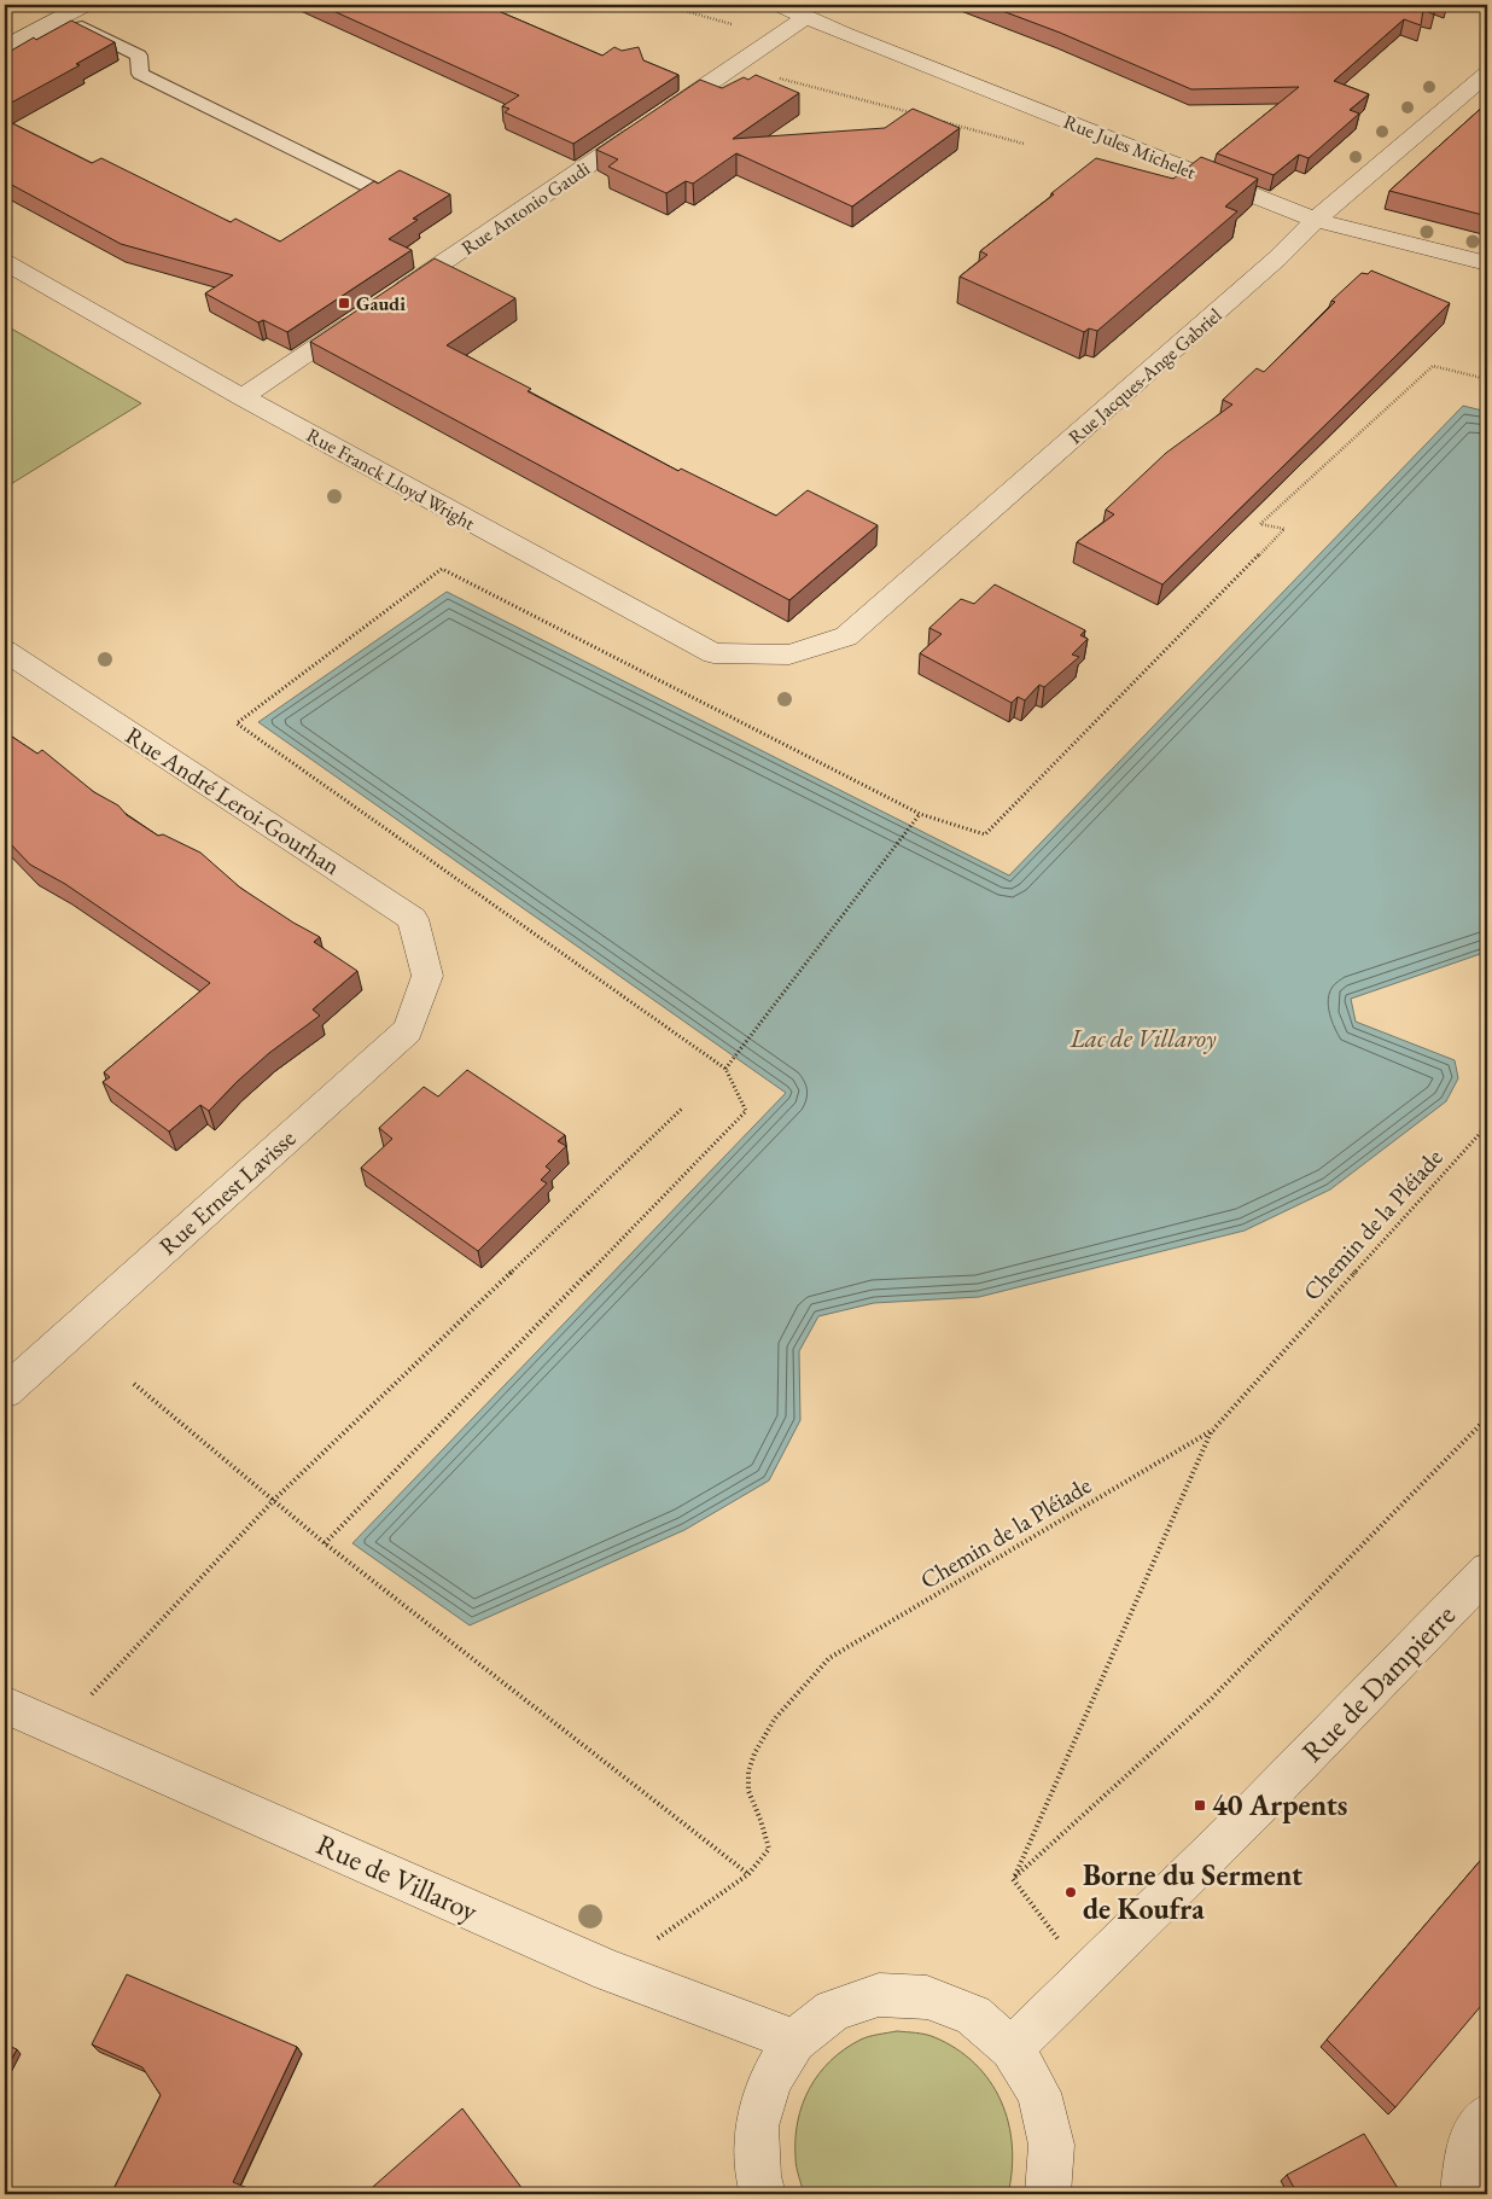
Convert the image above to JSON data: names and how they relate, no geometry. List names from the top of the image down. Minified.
{"streets":{"street":["Rue Jules Michelet","Rue Antonio Gaudi","Rue Jacques-Ange Gabriel","Rue Franck Lloyd Wright","Rue André Leroi-Gourhan","Rue Ernest Lavisse","Rue de Dampierre","Rue de Villaroy"],"path":["Chemin de la Pléiade"]},"crossings":[["Rue Jules Michelet","Rue Antonio Gaudi"],["Rue Jules Michelet","Rue Jacques-Ange Gabriel"],["Rue Jacques-Ange Gabriel","Rue Franck Lloyd Wright"],["Rue André Leroi-Gourhan","Rue Ernest Lavisse"],["Chemin de la Pléiade","Rue de Villaroy"]],"water":["Lac de Villaroy"],"places":{"transit":["Gaudi","40 Arpents"],"other":["Borne du Serment de Koufra"]}}
